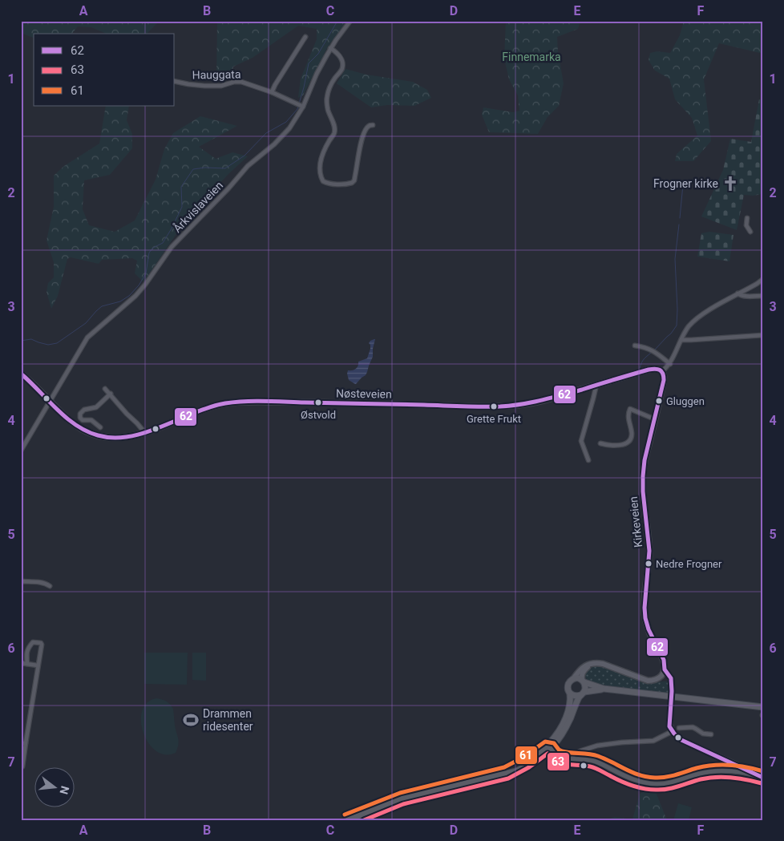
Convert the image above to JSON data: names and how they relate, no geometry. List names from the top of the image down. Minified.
{"streets":{"main road":["Nøsteveien","Kirkeveien"],"street":["Hauggata","Årkvislaveien"]},"crossings":[["Hauggata","Årkvislaveien"],["Årkvislaveien","Nøsteveien"],["Nøsteveien","Kirkeveien"]],"parks":["Finnemarka"],"places":{"church":["Frogner kirke"],"other":["Gluggen","Østvold","Grette Frukt","Nedre Frogner"],"sports":["Drammen ridesenter"]},"lines":["transit line 62","transit line 61","transit line 63"],"legend":["62","63","61"],"north":"right","grid":{"columns":["A","B","C","D","E","F"],"rows":["1","2","3","4","5","6","7"]}}
